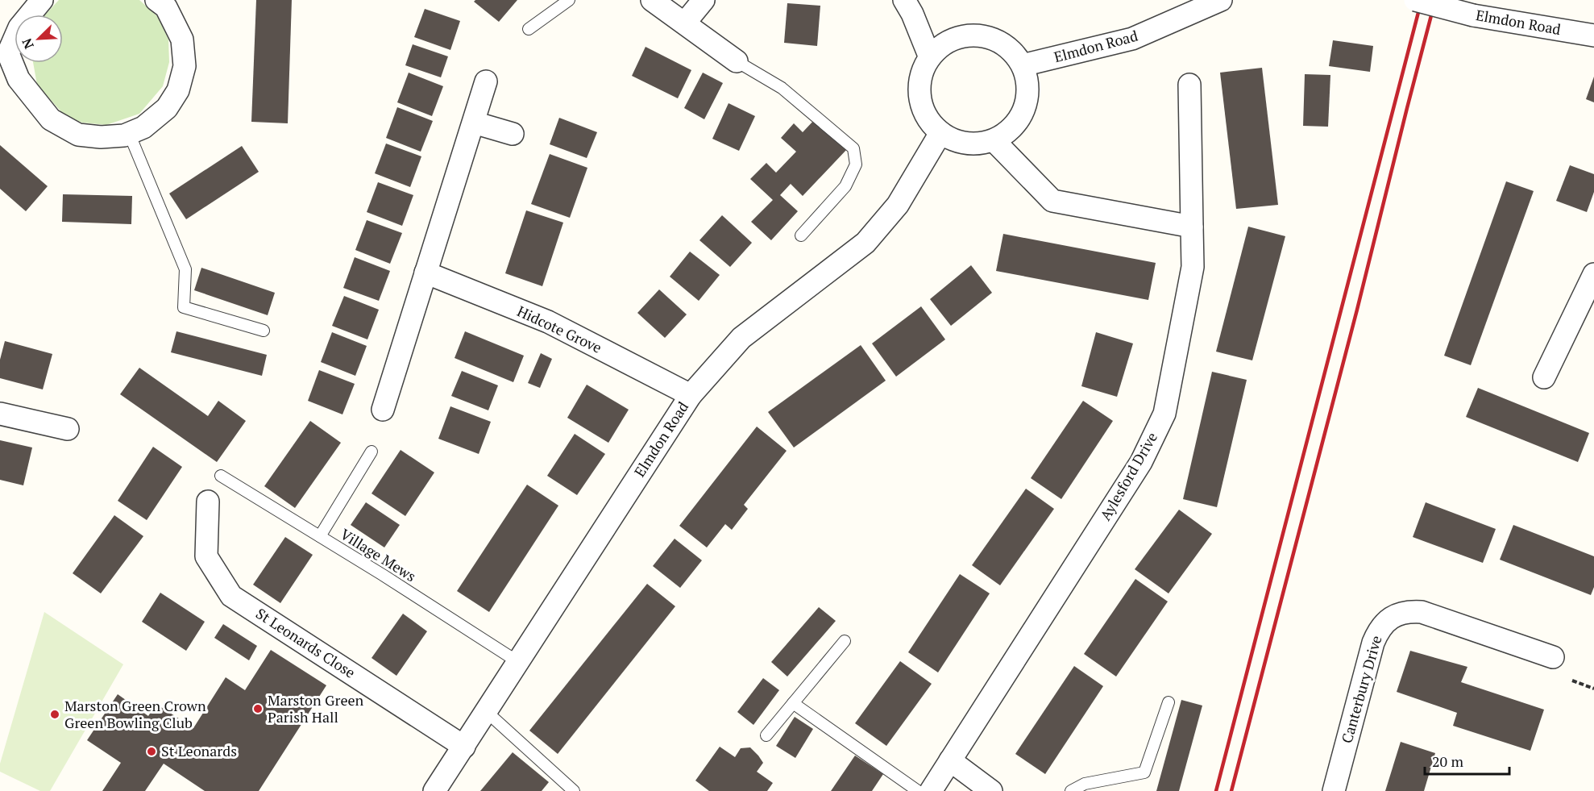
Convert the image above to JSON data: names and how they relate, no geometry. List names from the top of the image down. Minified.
{"streets":{"street":["Elmdon Road","Hidcote Grove","Aylesford Drive","St Leonards Close","Canterbury Drive"],"lane":["Village Mews"]},"crossings":[["Elmdon Road","Hidcote Grove"],["Elmdon Road","Village Mews"],["Elmdon Road","St Leonards Close"]],"places":["Marston Green Parish Hall","Marston Green Crown Green Bowling Club","St Leonards"],"scale_bar":"20 m","north":"bottom left"}
